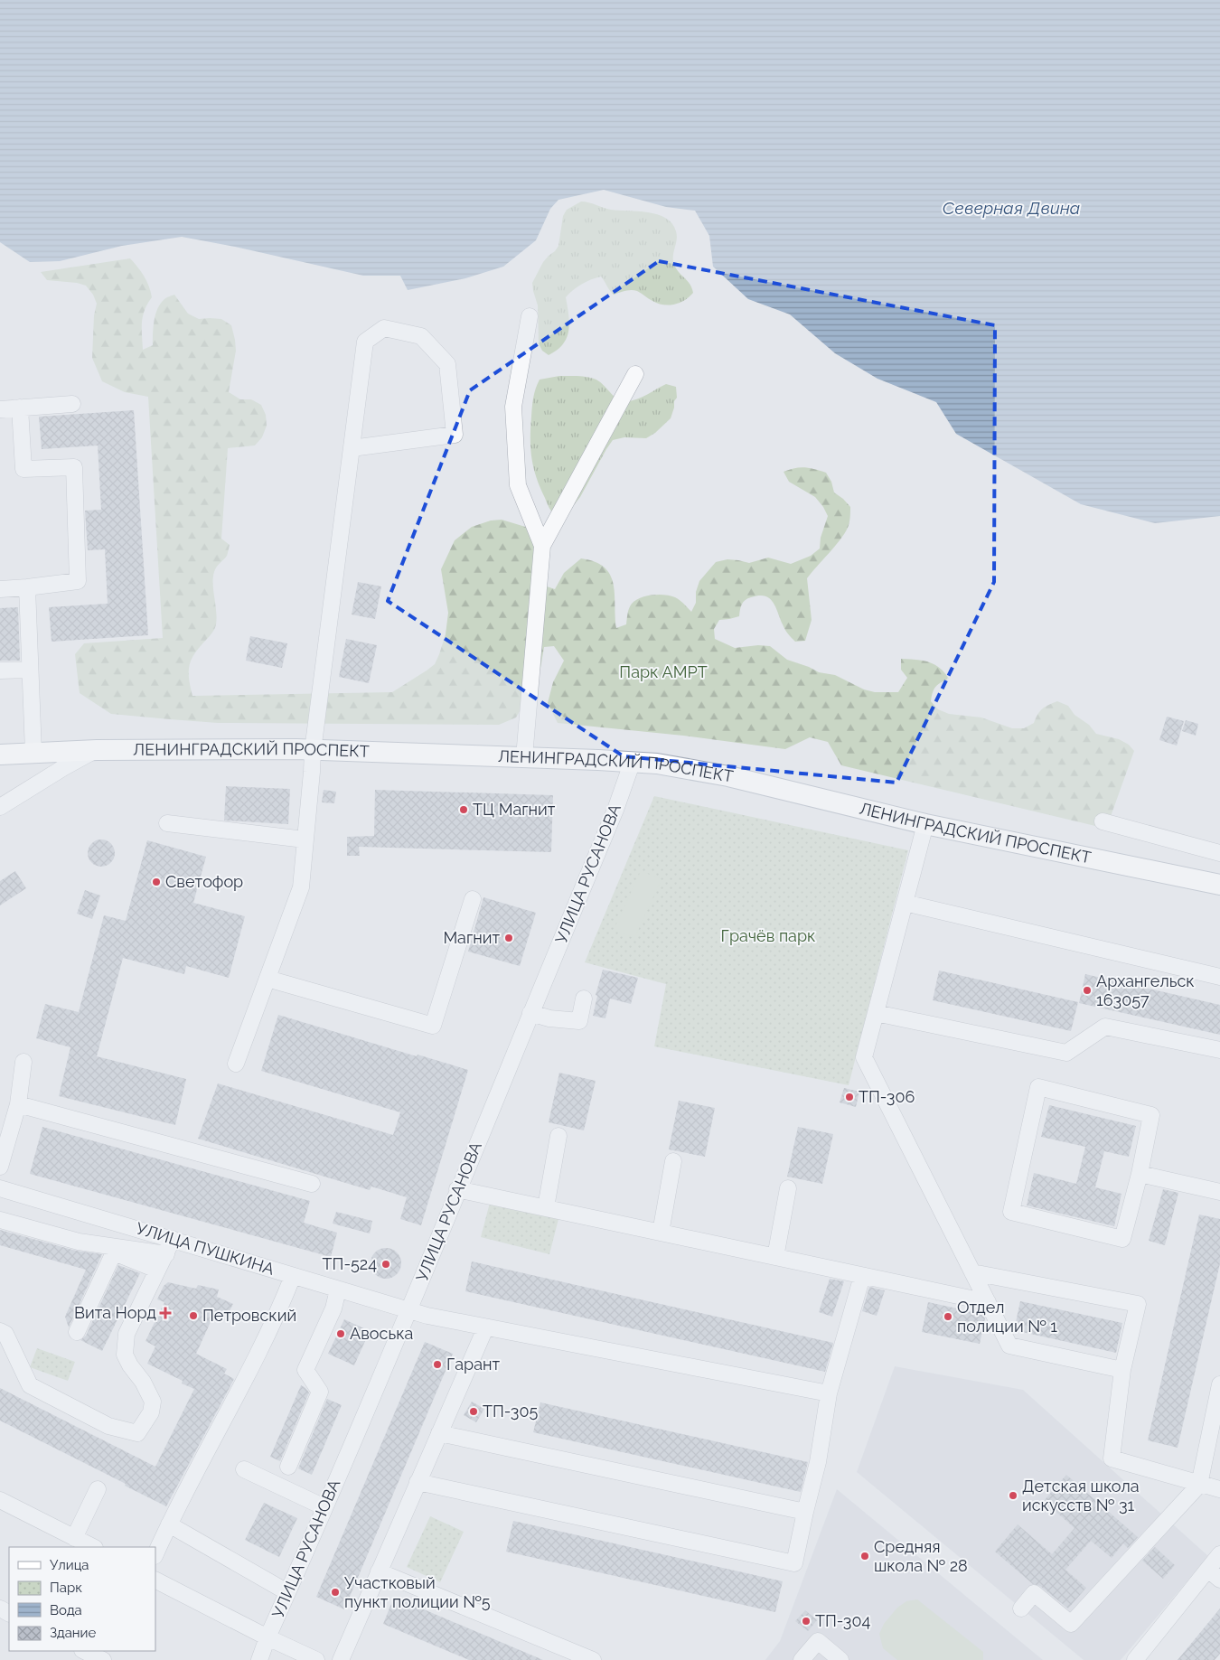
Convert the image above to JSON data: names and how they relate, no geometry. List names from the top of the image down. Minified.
{"streets":{"main road":["ЛЕНИНГРАДСКИЙ ПРОСПЕКТ"],"street":["УЛИЦА РУСАНОВА","УЛИЦА ПУШКИНА"]},"crossings":[["ЛЕНИНГРАДСКИЙ ПРОСПЕКТ","УЛИЦА РУСАНОВА"],["УЛИЦА РУСАНОВА","УЛИЦА ПУШКИНА"]],"water":["Северная Двина"],"parks":["Парк АМРТ","Грачёв парк"],"places":{"other":["ТЦ Магнит","Светофор","Магнит","Архангельск 163057","ТП-306","ТП-524","Петровский","Отдел полиции № 1","Авоська","Гарант","ТП-305","Детская школа искусств № 31","Средняя школа № 28","Участковый пункт полиции №5","ТП-304"],"health":["Вита Норд"]},"legend":["Улица","Парк","Вода","Здание"]}
